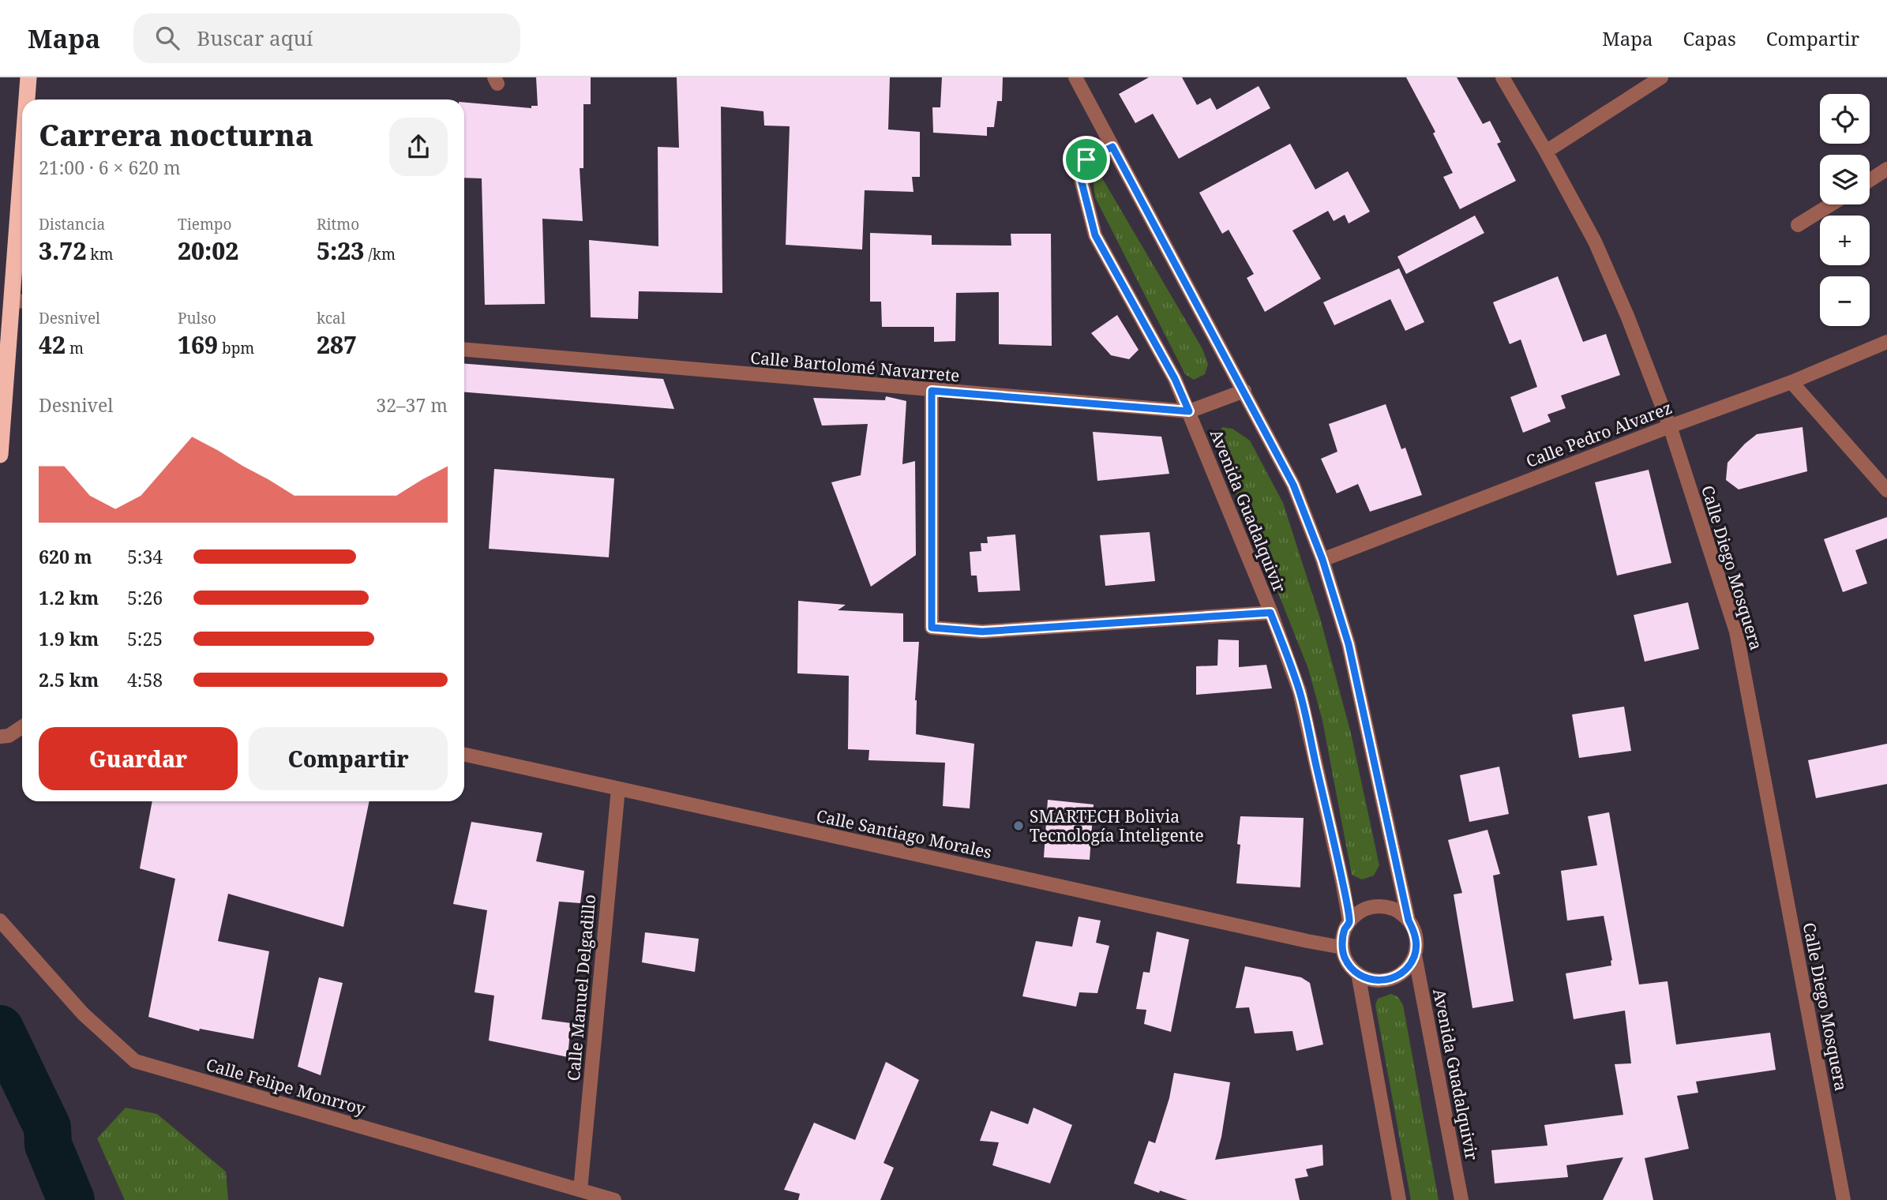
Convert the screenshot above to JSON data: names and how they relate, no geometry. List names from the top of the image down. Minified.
{"streets":{"street":["Calle Bartolomé Navarrete","Calle Pedro Alvarez","Avenida Guadalquivir","Calle Diego Mosquera","Calle Santiago Morales","Calle Manuel Delgadillo","Calle Felipe Monrroy"]},"crossings":[["Calle Bartolomé Navarrete","Avenida Guadalquivir"],["Calle Pedro Alvarez","Calle Diego Mosquera"],["Avenida Guadalquivir","Calle Santiago Morales"],["Calle Santiago Morales","Calle Manuel Delgadillo"],["Calle Manuel Delgadillo","Calle Felipe Monrroy"]],"places":["SMARTECH Bolivia Tecnología Inteligente"],"page":{"header":"Mapa","search":"Buscar aquí","nav":["Mapa","Capas","Compartir"],"map_buttons":["+","−"],"heading":["Carrera nocturna","21:00 · 6 × 620 m"],"stats":[["Distancia","3.72 km"],["Tiempo","20:02"],["Ritmo","5:23 /km"],["Desnivel","42 m"],["Pulso","169 bpm"],["kcal","287"]],"chart":["Desnivel","32–37 m"],"list":[{"name":"620 m","note":"5:34"},{"name":"1.2 km","note":"5:26"},{"name":"1.9 km","note":"5:25"},{"name":"2.5 km","note":"4:58"}],"buttons":["Guardar","Compartir"]}}
